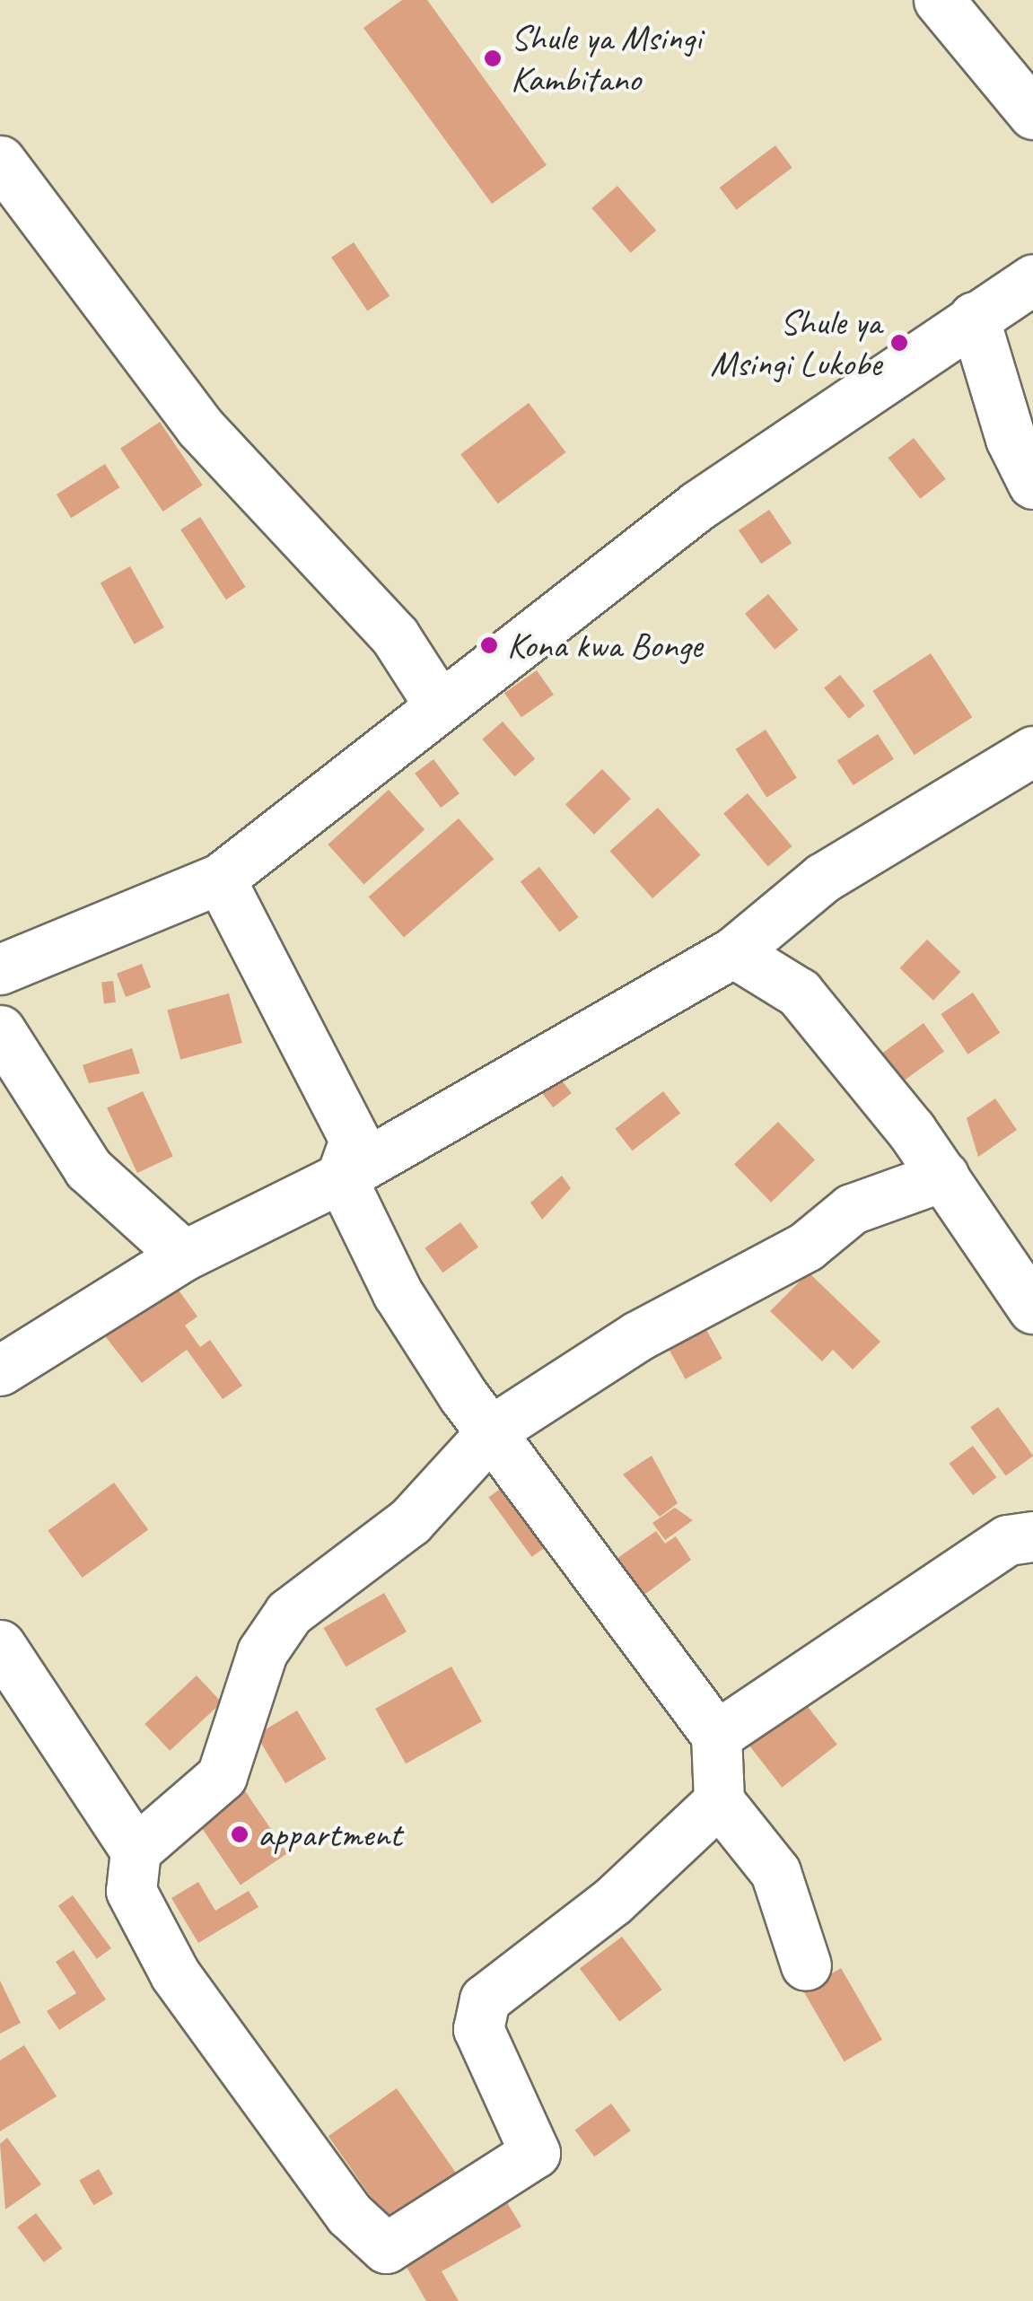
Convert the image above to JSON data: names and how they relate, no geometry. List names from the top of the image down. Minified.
{"places":["Shule ya Msingi Kambitano","Shule ya Msingi Lukobe","Kona kwa Bonge","appartment"]}
